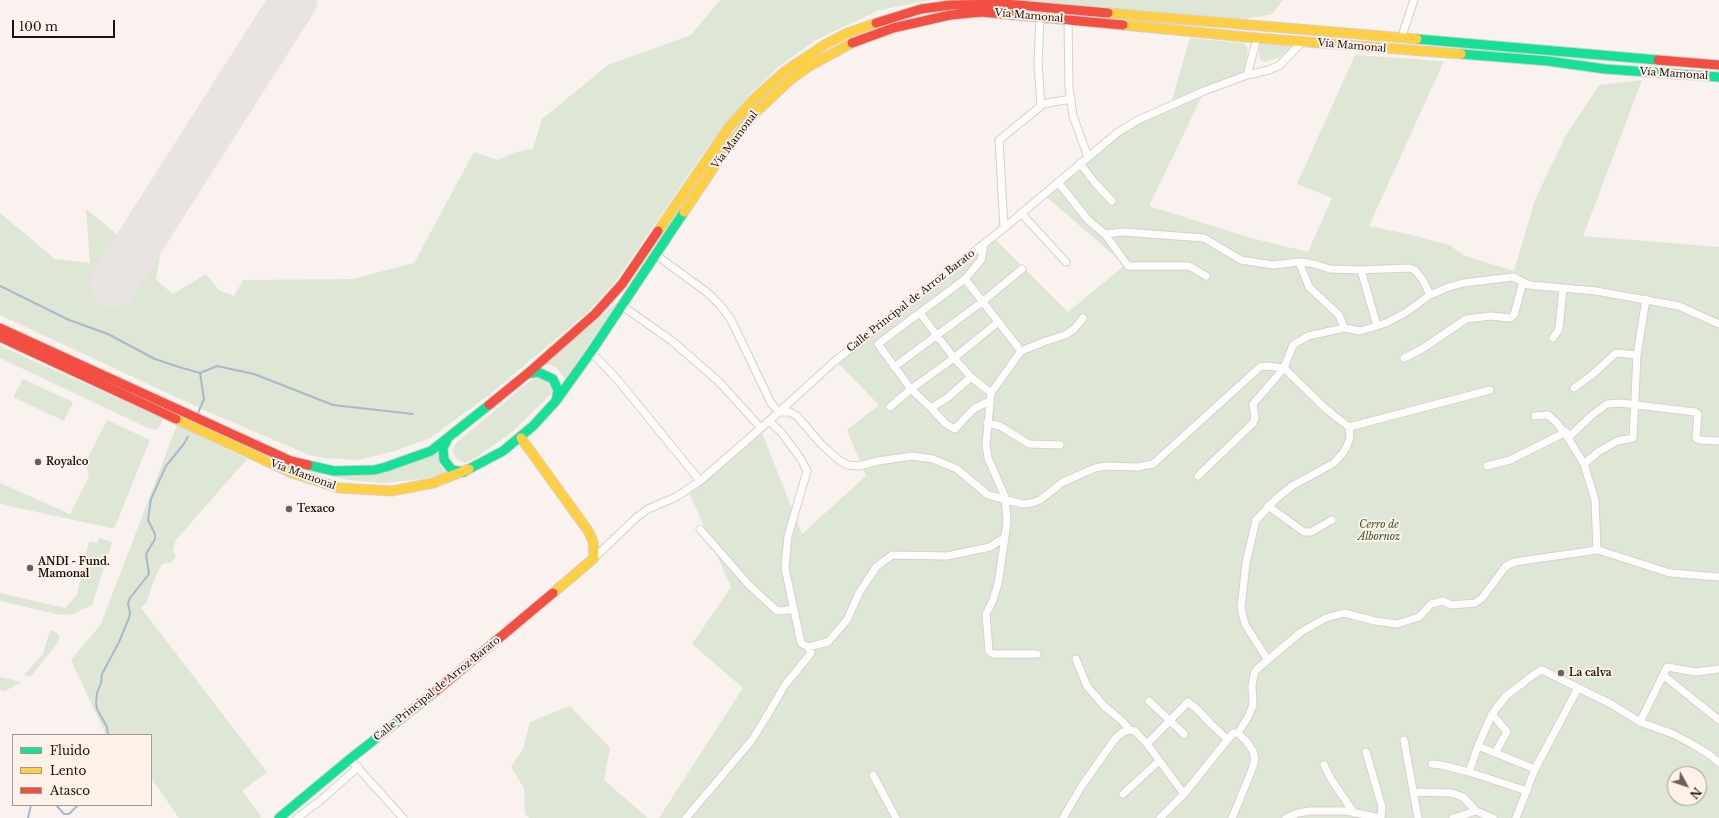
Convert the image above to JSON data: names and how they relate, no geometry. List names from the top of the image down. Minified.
{"streets":{"main road":["Vía Mamonal","Calle Principal de Arroz Barato"]},"crossings":[["Vía Mamonal","Calle Principal de Arroz Barato"]],"parks":["Cerro de Albornoz"],"places":["Royalco","Texaco","ANDI - Fund. Mamonal","La calva"],"legend":["Fluido","Lento","Atasco"],"scale_bar":"100 m","north":"bottom right"}
